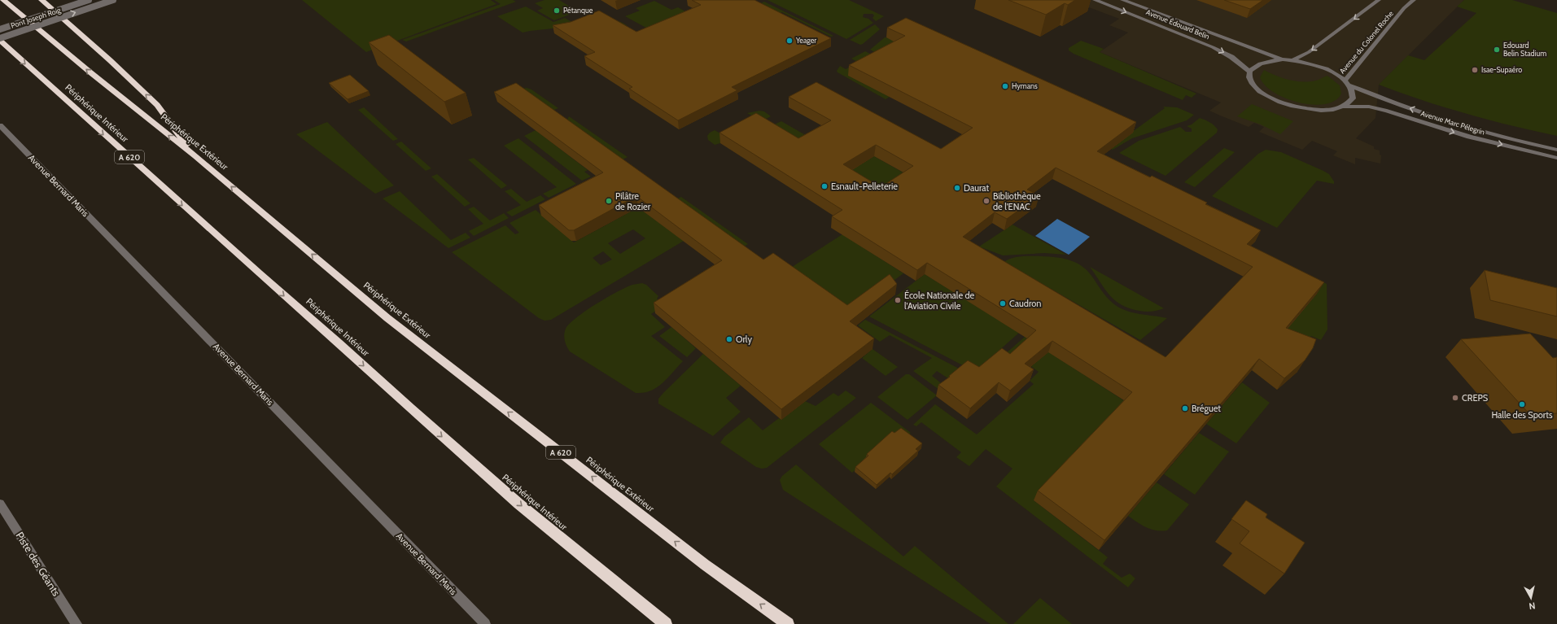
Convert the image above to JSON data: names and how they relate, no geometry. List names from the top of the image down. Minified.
{"streets":{"highway":["Périphérique Intérieur","Périphérique Extérieur","A 620"],"street":["Pont Joseph Roig","Avenue Édouard Belin","Avenue du Colonel Roche","Avenue Marc Pélegrin","Avenue Bernard Maris","Piste des Géants"]},"crossings":[["Avenue Édouard Belin","Avenue Marc Pélegrin"]],"one_way":["Périphérique Intérieur","Périphérique Extérieur"],"places":["Pétanque","Yeager","Edouard Belin Stadium","Isae-Supaéro","Hymans","Esnault-Pelleterie","Daurat","Pilâtre de Rozier","Bibliothèque de l'ENAC","École Nationale de l'Aviation Civile","Caudron","Orly","CREPS","Halle des Sports","Bréguet"],"north":"bottom"}
